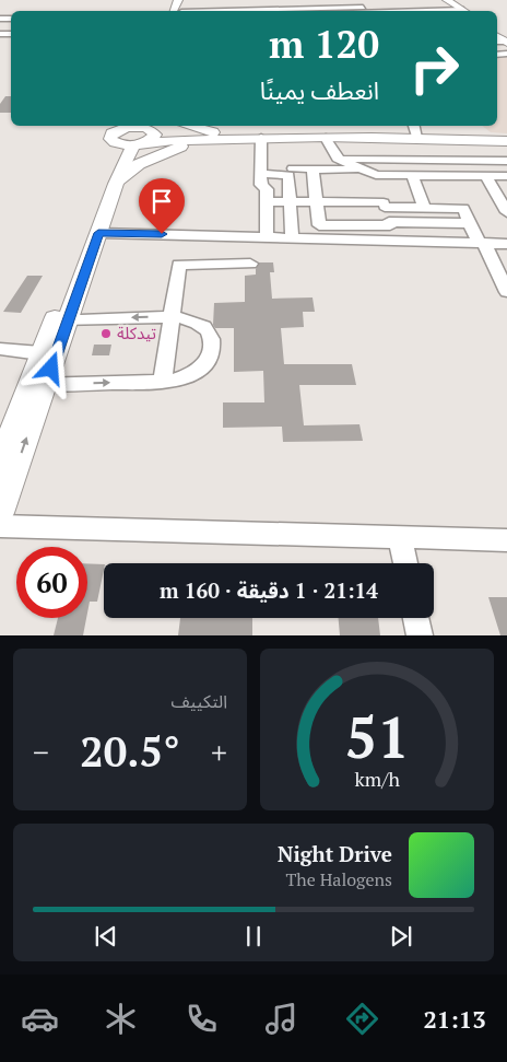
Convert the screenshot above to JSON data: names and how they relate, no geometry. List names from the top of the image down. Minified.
{"places":["تيدكلة"],"page":{"turn":["120 m","انعطف يمينًا"],"limit":"60","trip":"21:14 · 1 دقيقة · 160 m","tile":"التكييف","heat":["−","20.5°","+"],"song":["Night Drive","The Halogens"],"tabs":"21:13","gauge":["51","km/h"]}}
